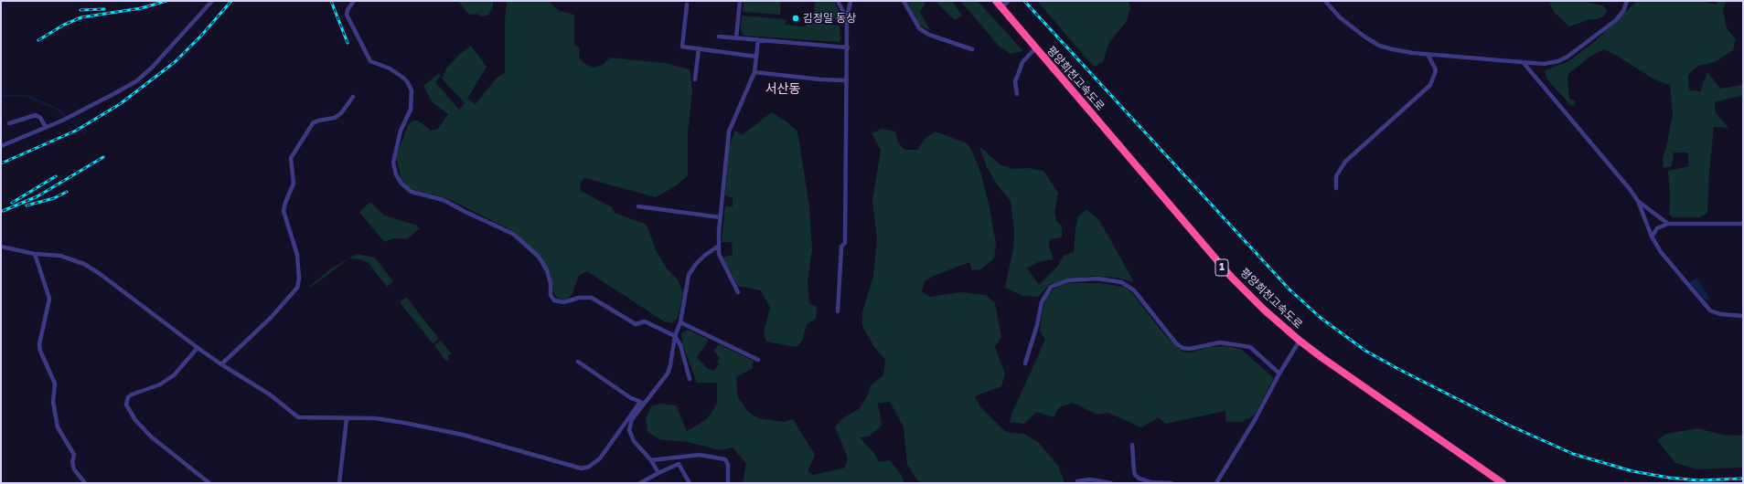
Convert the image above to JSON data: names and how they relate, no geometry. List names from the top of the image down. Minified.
{"streets":{"highway":["평양희천고속도로","1"]},"districts":["서산동"],"places":["김정일 동상"]}
